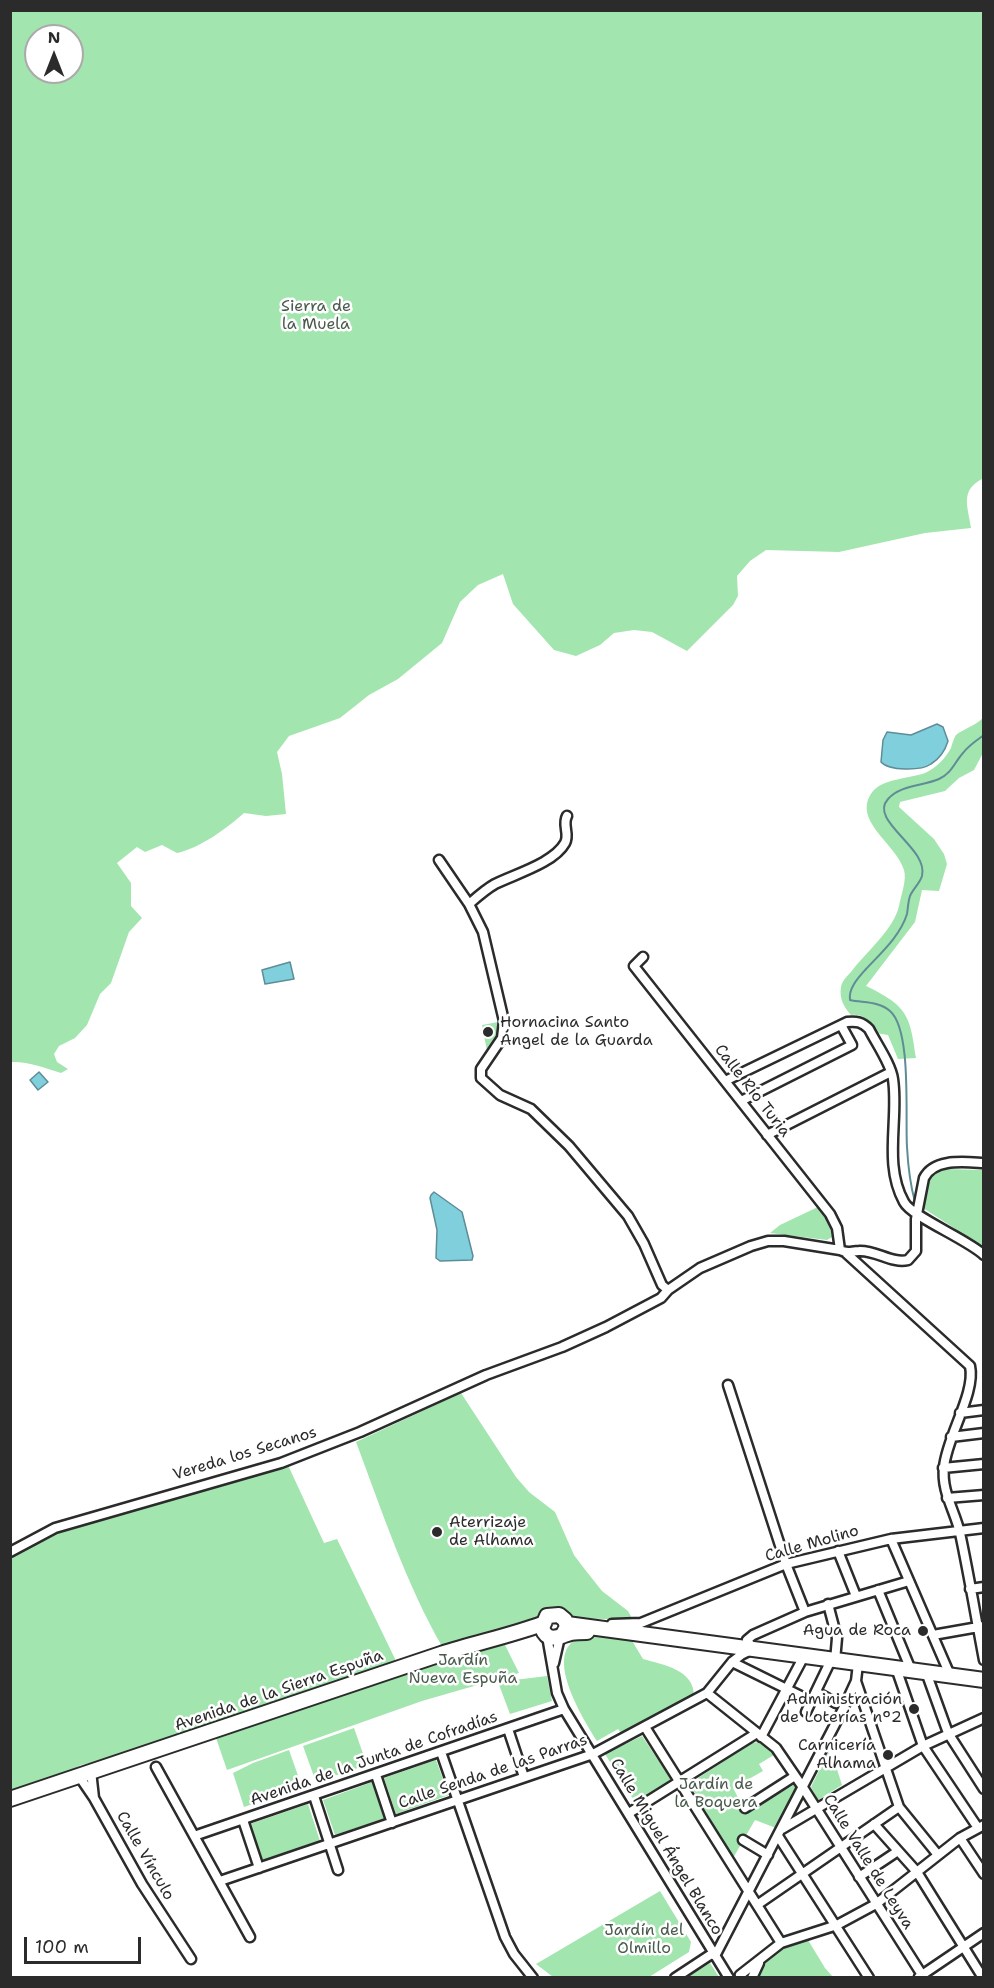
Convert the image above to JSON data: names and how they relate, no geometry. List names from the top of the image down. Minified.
{"streets":{"main road":["Avenida de la Sierra Espuña"],"street":["Calle Río Turia","Vereda los Secanos","Calle Molino","Avenida de la Junta de Cofradías","Calle Senda de las Parras","Calle Miguel Ángel Blanco","Calle Vínculo","Calle Valle de Leyva"]},"crossings":[["Calle Río Turia","Vereda los Secanos"],["Calle Molino","Avenida de la Sierra Espuña"],["Calle Molino","Calle Miguel Ángel Blanco"],["Avenida de la Sierra Espuña","Calle Senda de las Parras"],["Avenida de la Sierra Espuña","Calle Miguel Ángel Blanco"],["Avenida de la Sierra Espuña","Calle Vínculo"],["Avenida de la Junta de Cofradías","Calle Miguel Ángel Blanco"],["Calle Senda de las Parras","Calle Miguel Ángel Blanco"],["Calle Senda de las Parras","Calle Valle de Leyva"]],"parks":["Sierra de la Muela","Jardín Nueva Espuña","Jardín de la Boquera","Jardín del Olmillo"],"places":["Hornacina Santo Ángel de la Guarda","Aterrizaje de Alhama","Agua de Roca","Administración de Loterías nº2","Carnicería Alhama"],"scale_bar":"100 m","north":"top"}
